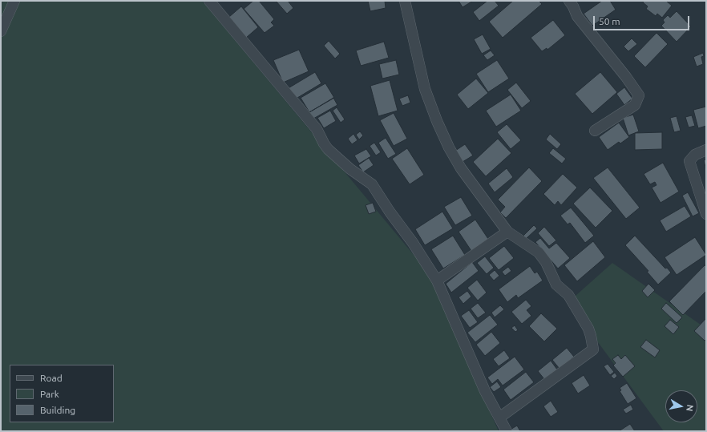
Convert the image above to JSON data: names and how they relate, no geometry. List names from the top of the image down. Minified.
{"legend":["Road","Park","Building"],"scale_bar":"50 m","north":"right"}
